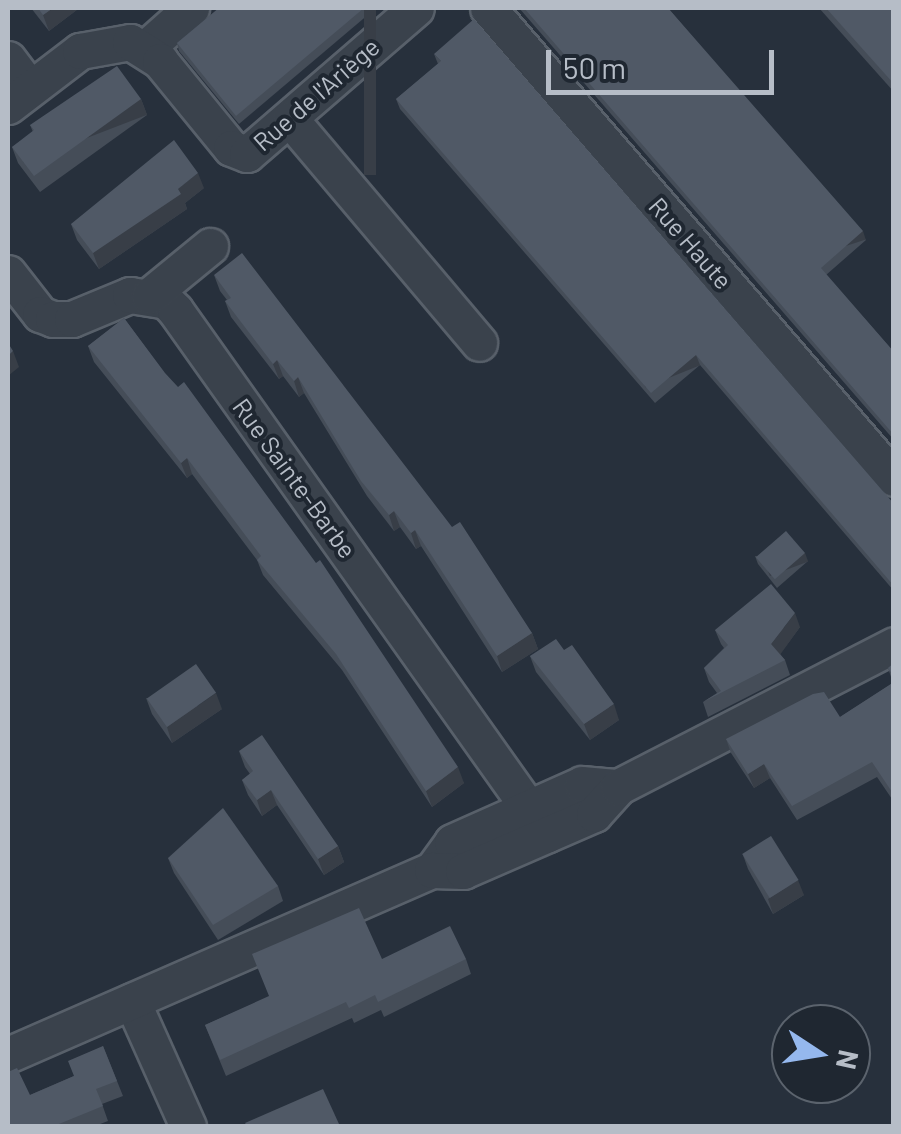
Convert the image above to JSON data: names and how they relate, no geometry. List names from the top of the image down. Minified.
{"streets":{"street":["Rue de l'Ariège","Rue Haute","Rue Sainte-Barbe"]},"scale_bar":"50 m","north":"right"}
